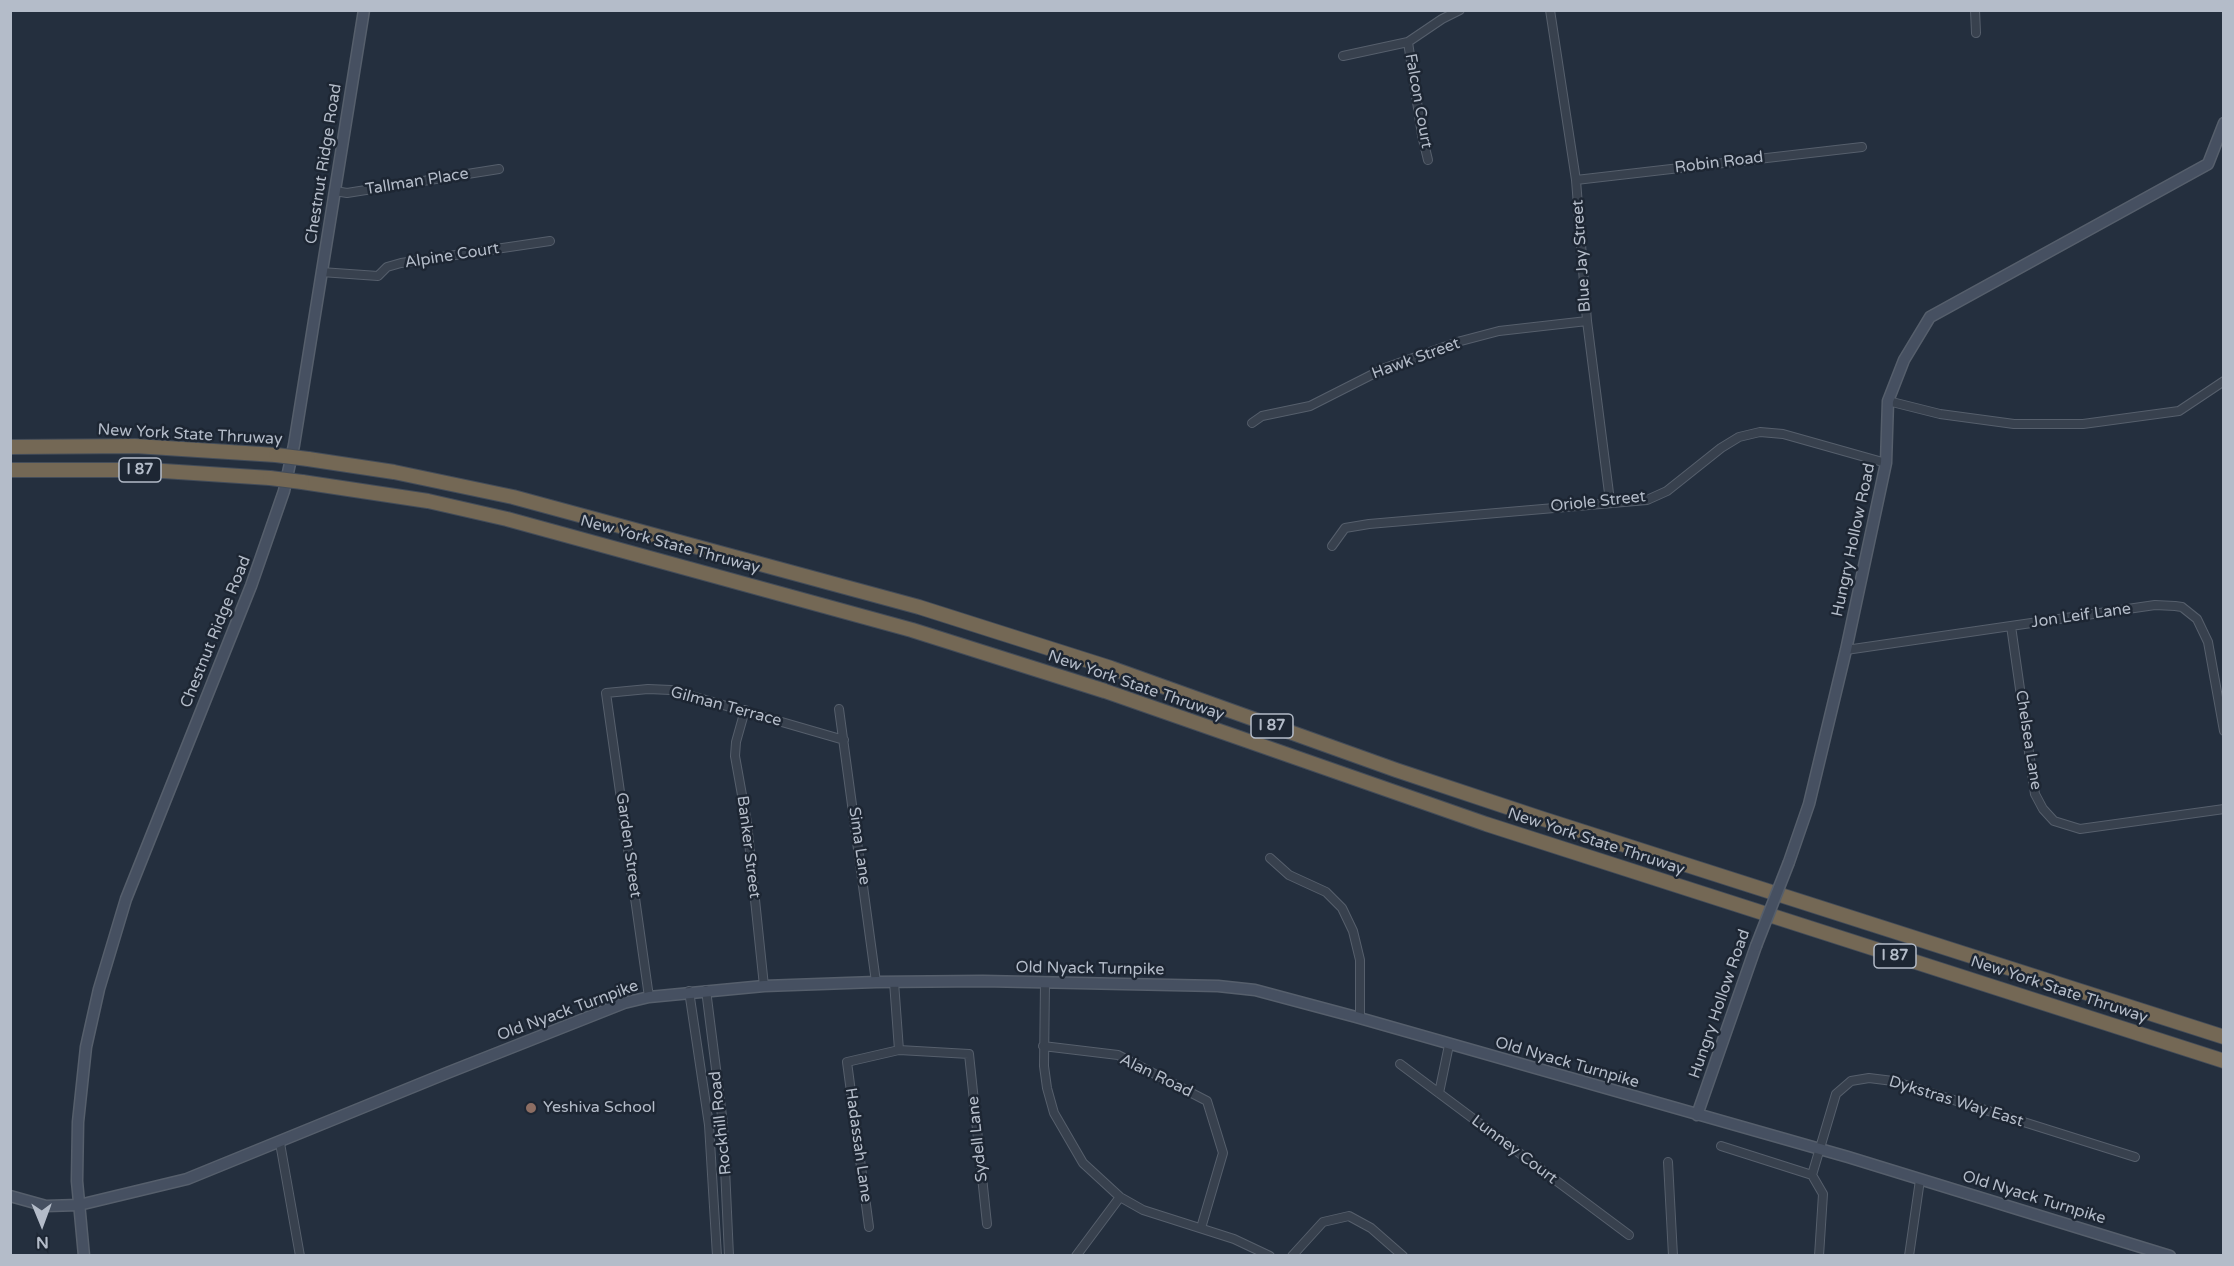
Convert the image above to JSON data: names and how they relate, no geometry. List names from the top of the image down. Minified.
{"streets":{"highway":["New York State Thruway","I 87"],"street":["Falcon Court","Robin Road","Chestnut Ridge Road","Tallman Place","Alpine Court","Blue Jay Street","Hawk Street","Oriole Street","Hungry Hollow Road","Jon Leif Lane","Gilman Terrace","Chelsea Lane","Garden Street","Sima Lane","Banker Street","Old Nyack Turnpike","Alan Road","Dykstras Way East","Rockhill Road","Sydell Lane","Hadassah Lane","Lunney Court"]},"crossings":[["Robin Road","Blue Jay Street"],["Chestnut Ridge Road","Tallman Place"],["Chestnut Ridge Road","Alpine Court"],["Chestnut Ridge Road","Old Nyack Turnpike"],["Blue Jay Street","Hawk Street"],["Blue Jay Street","Oriole Street"],["Oriole Street","Hungry Hollow Road"],["Hungry Hollow Road","Jon Leif Lane"],["Hungry Hollow Road","Old Nyack Turnpike"],["Jon Leif Lane","Chelsea Lane"],["Gilman Terrace","Garden Street"],["Gilman Terrace","Sima Lane"],["Gilman Terrace","Banker Street"],["Garden Street","Old Nyack Turnpike"],["Sima Lane","Old Nyack Turnpike"],["Banker Street","Old Nyack Turnpike"],["Old Nyack Turnpike","Dykstras Way East"],["Old Nyack Turnpike","Rockhill Road"],["Sydell Lane","Hadassah Lane"]],"places":["Yeshiva School"],"north":"bottom"}
